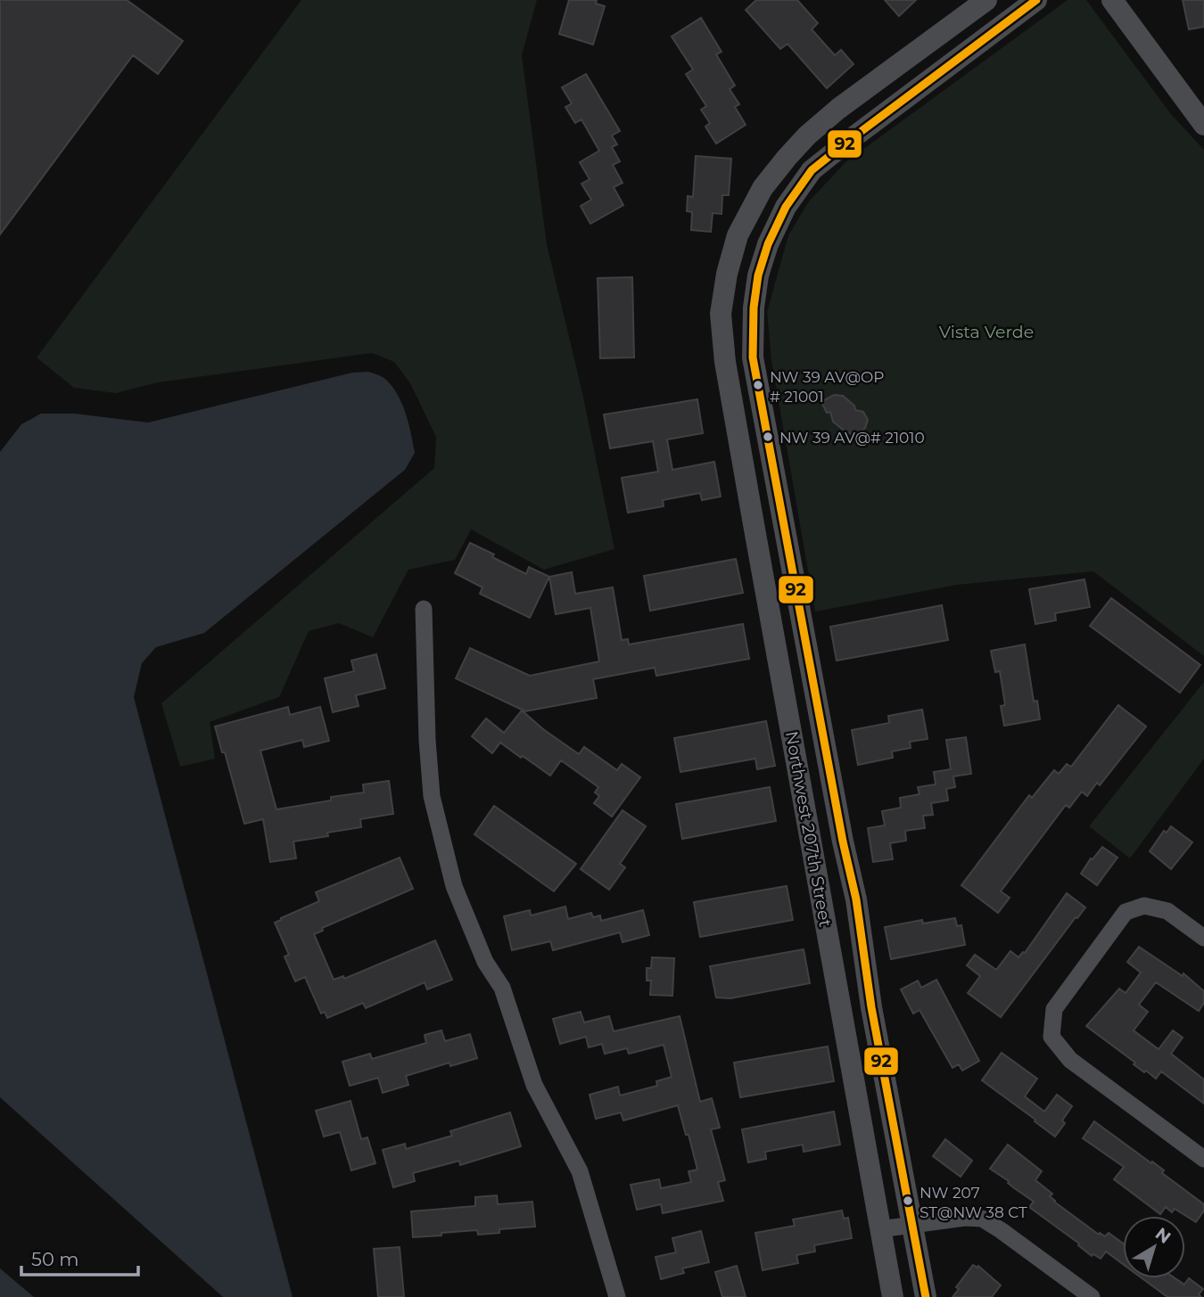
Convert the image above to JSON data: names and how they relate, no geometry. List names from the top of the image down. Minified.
{"streets":{"street":["Northwest 207th Street"]},"parks":["Vista Verde"],"places":["NW 39 AV@OP # 21001","NW 39 AV@# 21010","NW 207 ST@NW 38 CT"],"lines":["transit line 92"],"scale_bar":"50 m","north":"top right"}
